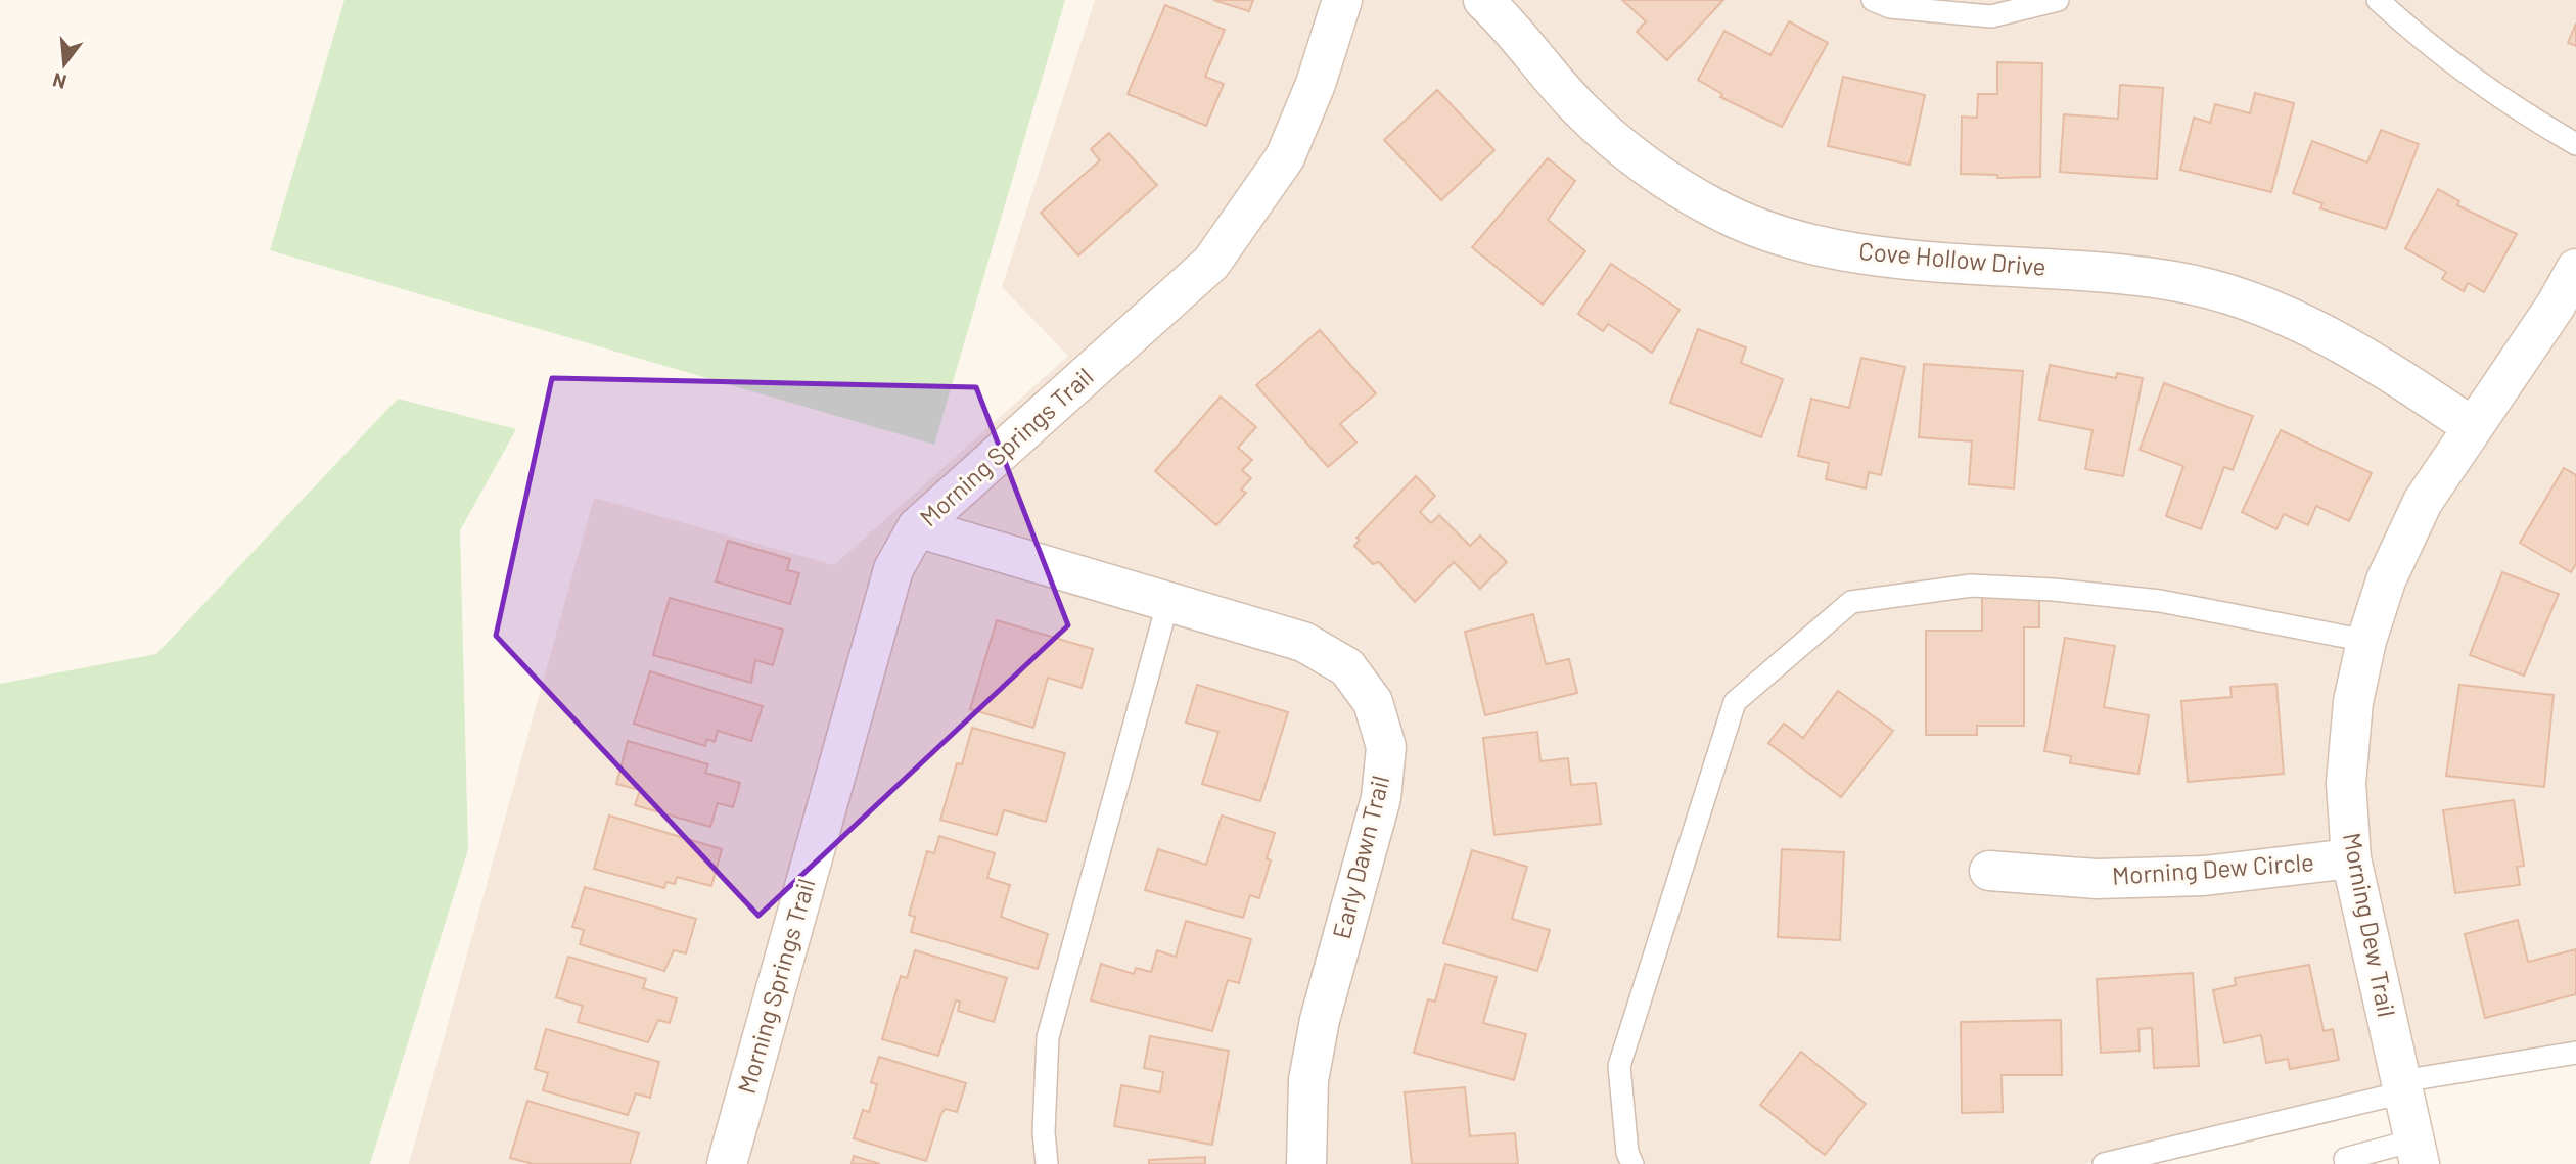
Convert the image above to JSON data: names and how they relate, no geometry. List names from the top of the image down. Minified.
{"streets":{"street":["Cove Hollow Drive","Morning Springs Trail","Early Dawn Trail","Morning Dew Circle","Morning Dew Trail"]},"crossings":[["Cove Hollow Drive","Morning Dew Trail"],["Morning Springs Trail","Early Dawn Trail"],["Morning Dew Circle","Morning Dew Trail"]],"north":"bottom"}
